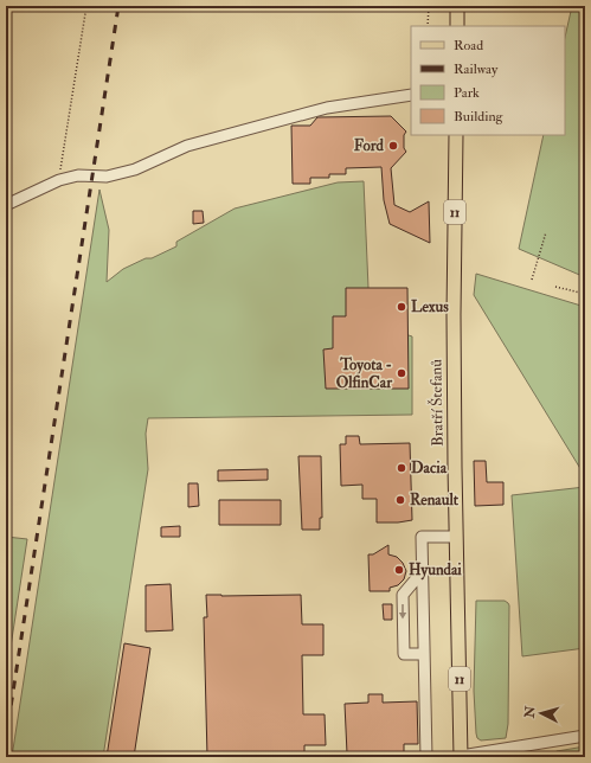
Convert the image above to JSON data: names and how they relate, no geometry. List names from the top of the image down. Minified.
{"streets":{"main road":["11","Bratří Štefanů"]},"places":["Ford","Lexus","Toyota - OlfinCar","Dacia","Renault","Hyundai"],"legend":["Road","Railway","Park","Building"],"north":"left"}
